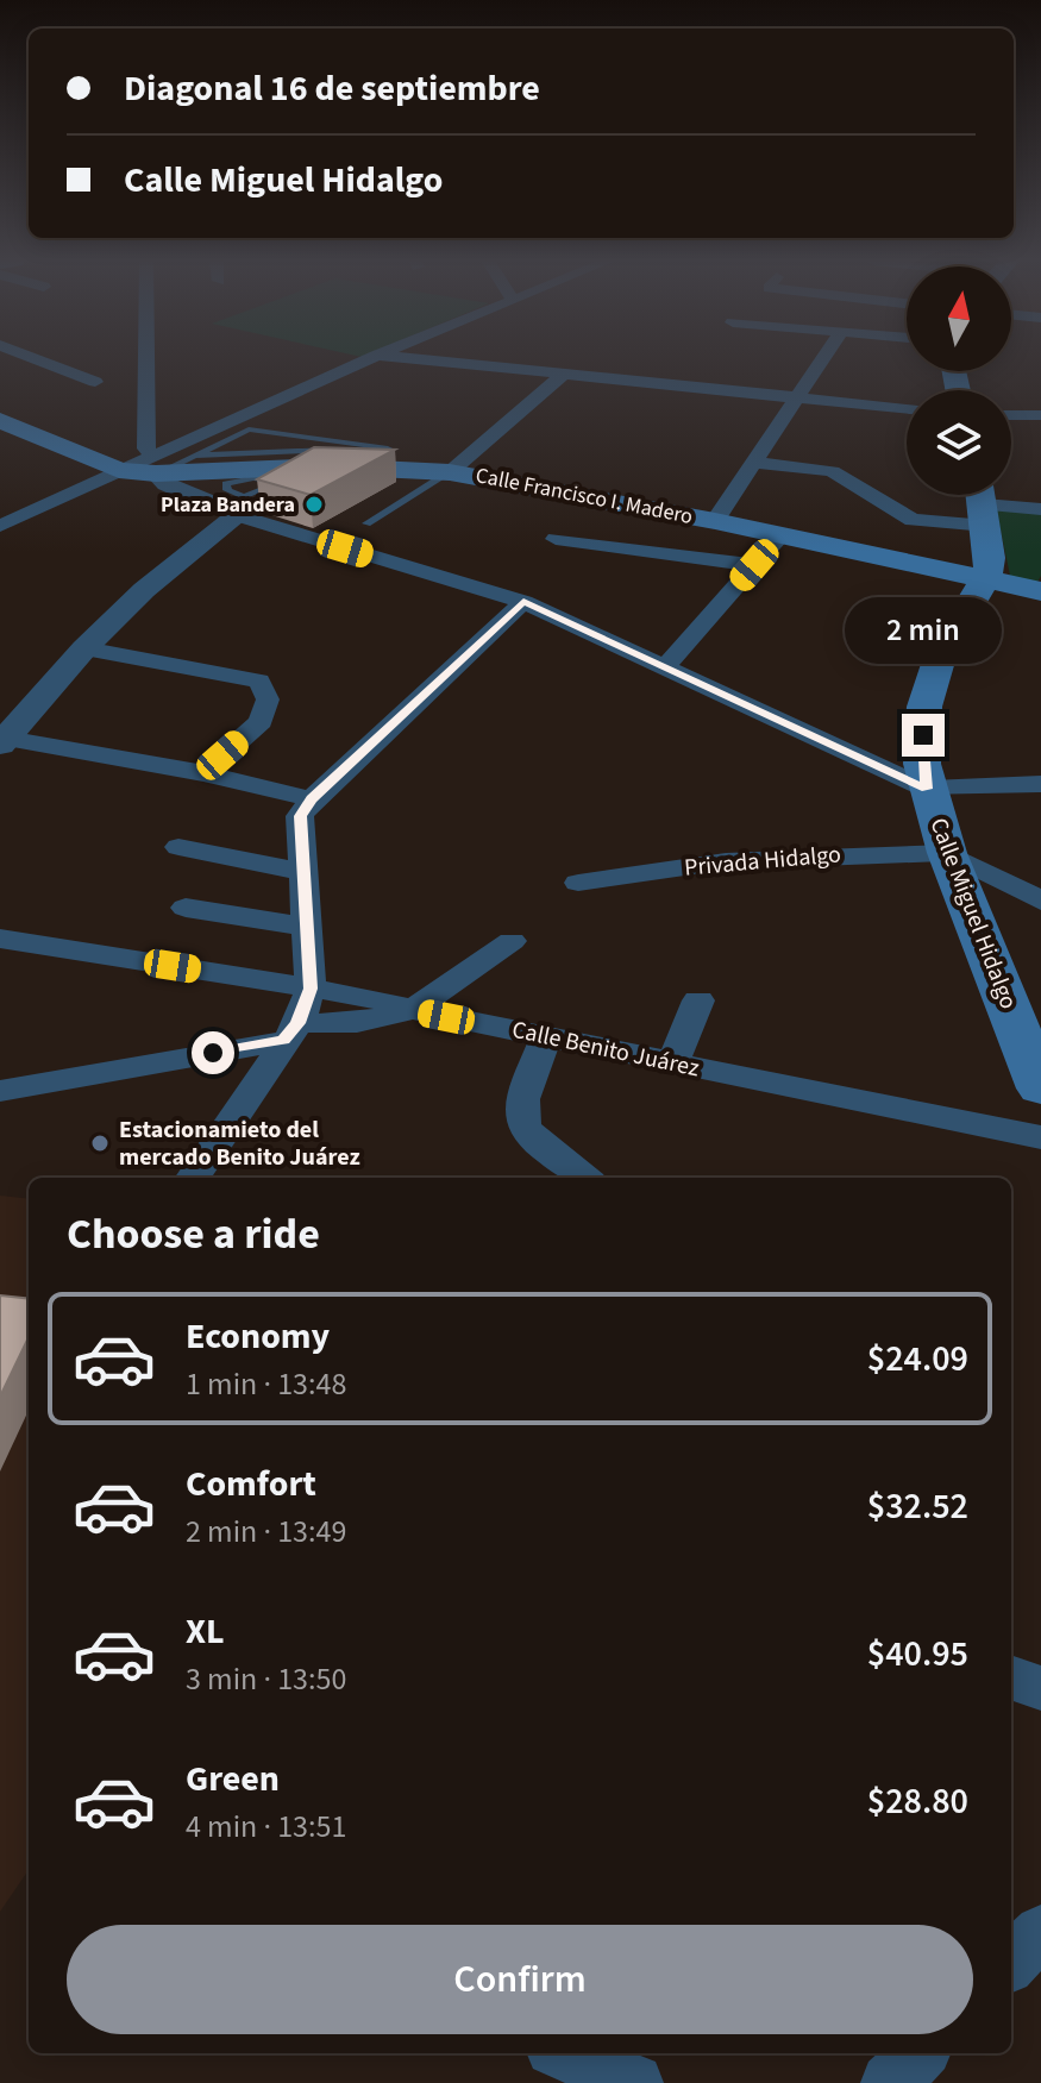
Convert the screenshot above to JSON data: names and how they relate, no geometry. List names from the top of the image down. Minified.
{"streets":{"main road":["Calle Francisco I. Madero","Calle Miguel Hidalgo"],"street":["Privada Hidalgo","Calle Benito Juárez"]},"crossings":[["Calle Francisco I. Madero","Calle Miguel Hidalgo"],["Privada Hidalgo","Calle Miguel Hidalgo"]],"places":["Plaza Bandera","Estacionamieto del mercado Benito Juárez"],"north":"top","page":{"banner":["Diagonal 16 de septiembre","Calle Miguel Hidalgo"],"bubble":"2 min","heading":"Choose a ride","list":[{"name":"Economy","note":"1 min · 13:48","value":"$24.09"},{"name":"Comfort","note":"2 min · 13:49","value":"$32.52"},{"name":"XL","note":"3 min · 13:50","value":"$40.95"},{"name":"Green","note":"4 min · 13:51","value":"$28.80"}],"buttons":"Confirm"}}
